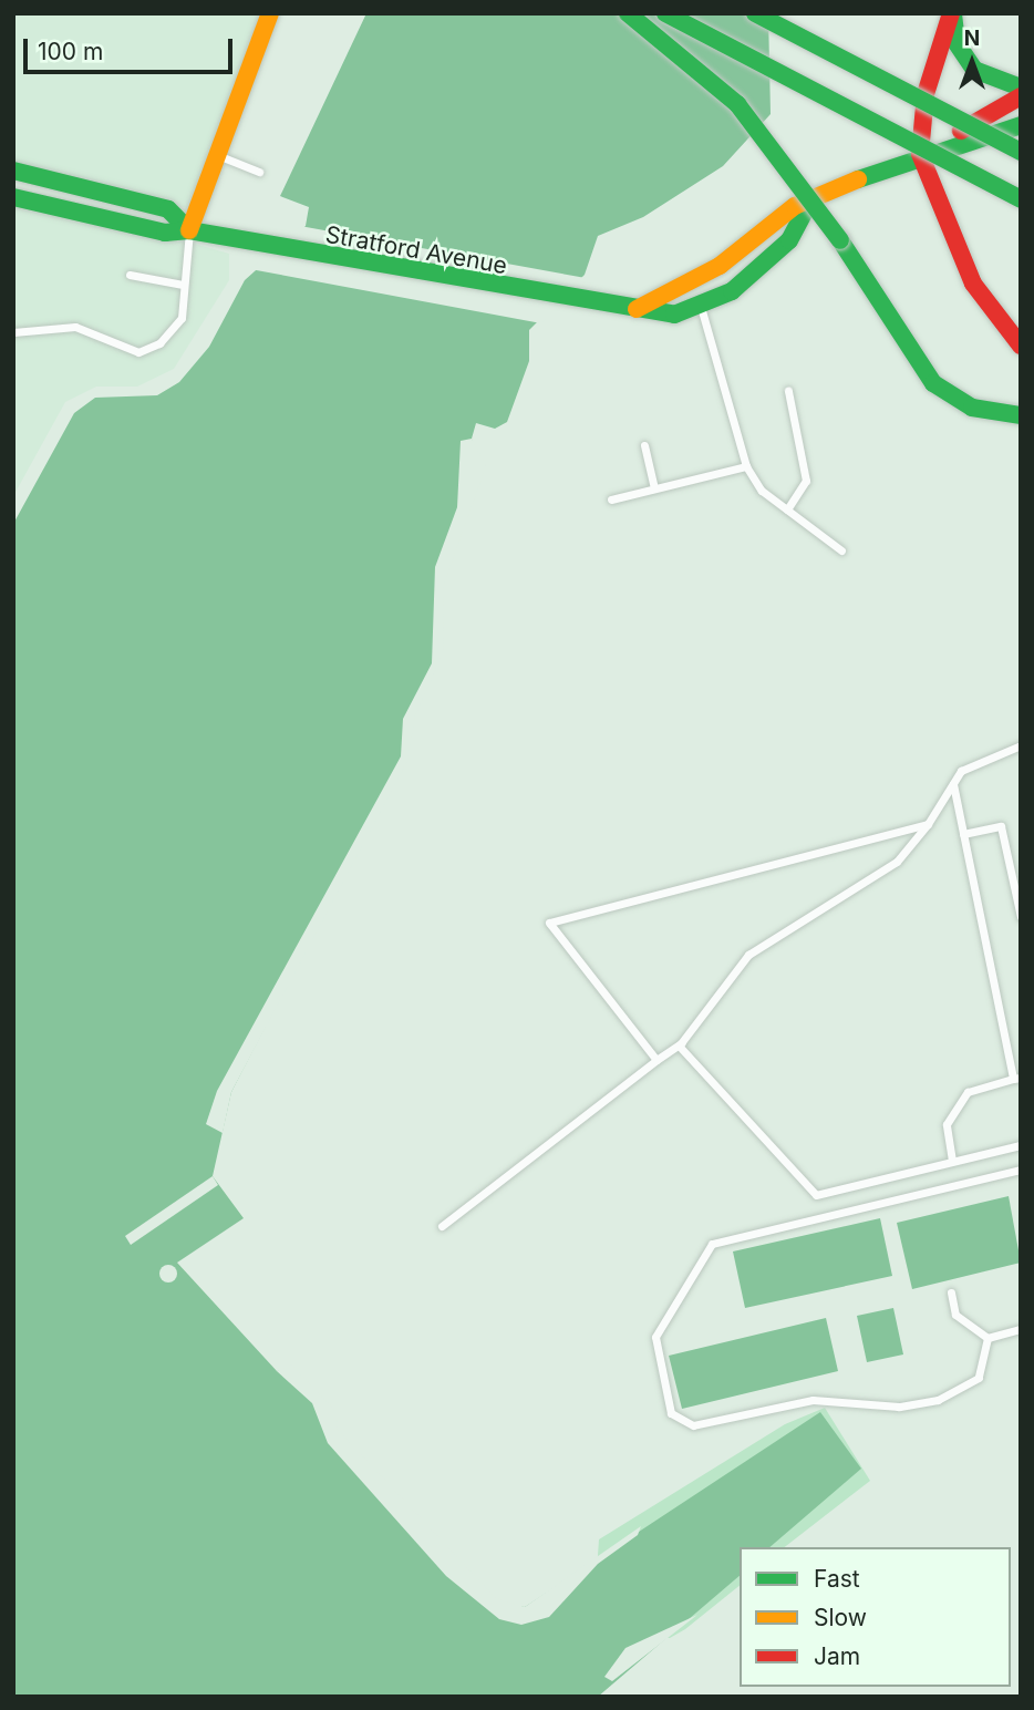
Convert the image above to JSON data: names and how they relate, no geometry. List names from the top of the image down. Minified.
{"streets":{"main road":["Stratford Avenue"]},"legend":["Fast","Slow","Jam"],"scale_bar":"100 m","north":"top"}
